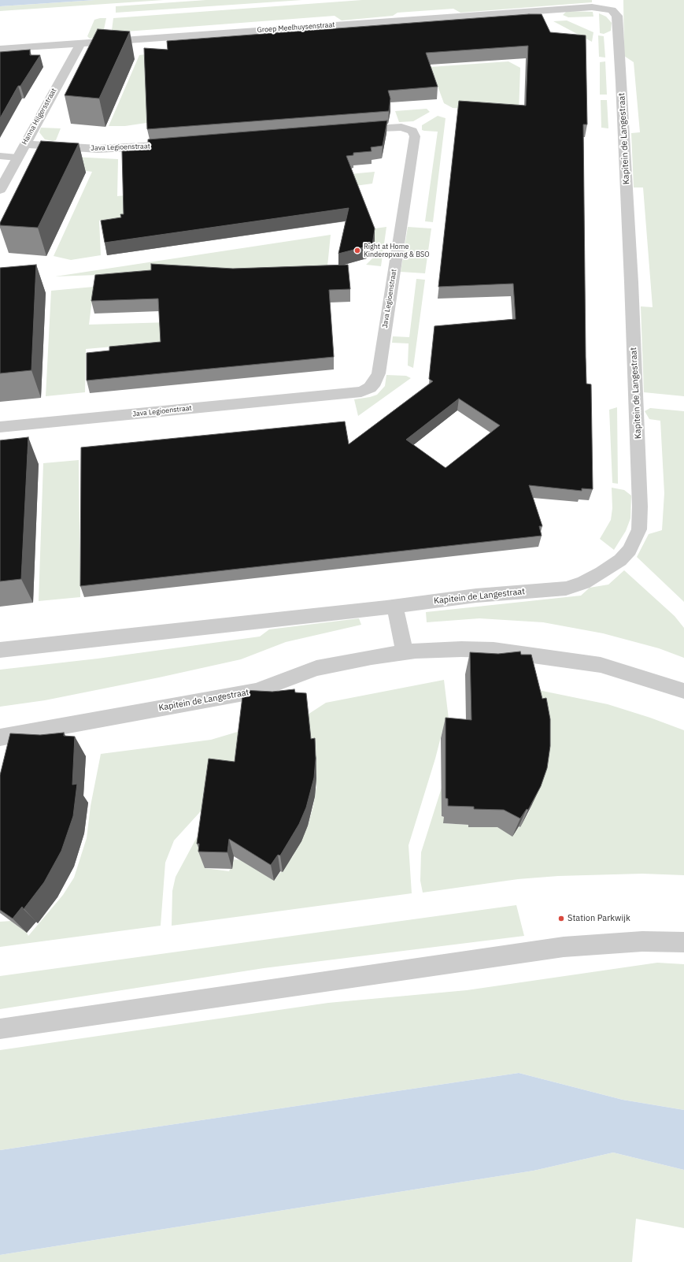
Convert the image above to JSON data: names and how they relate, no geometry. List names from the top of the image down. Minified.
{"streets":{"street":["Groep Meelhuysenstraat","Hanna Hilgersstraat","Kapitein de Langestraat","Java Legioenstraat"]},"crossings":[["Groep Meelhuysenstraat","Hanna Hilgersstraat"],["Groep Meelhuysenstraat","Kapitein de Langestraat"],["Hanna Hilgersstraat","Java Legioenstraat"]],"places":["Right at Home Kinderopvang & BSO","Station Parkwijk"]}
